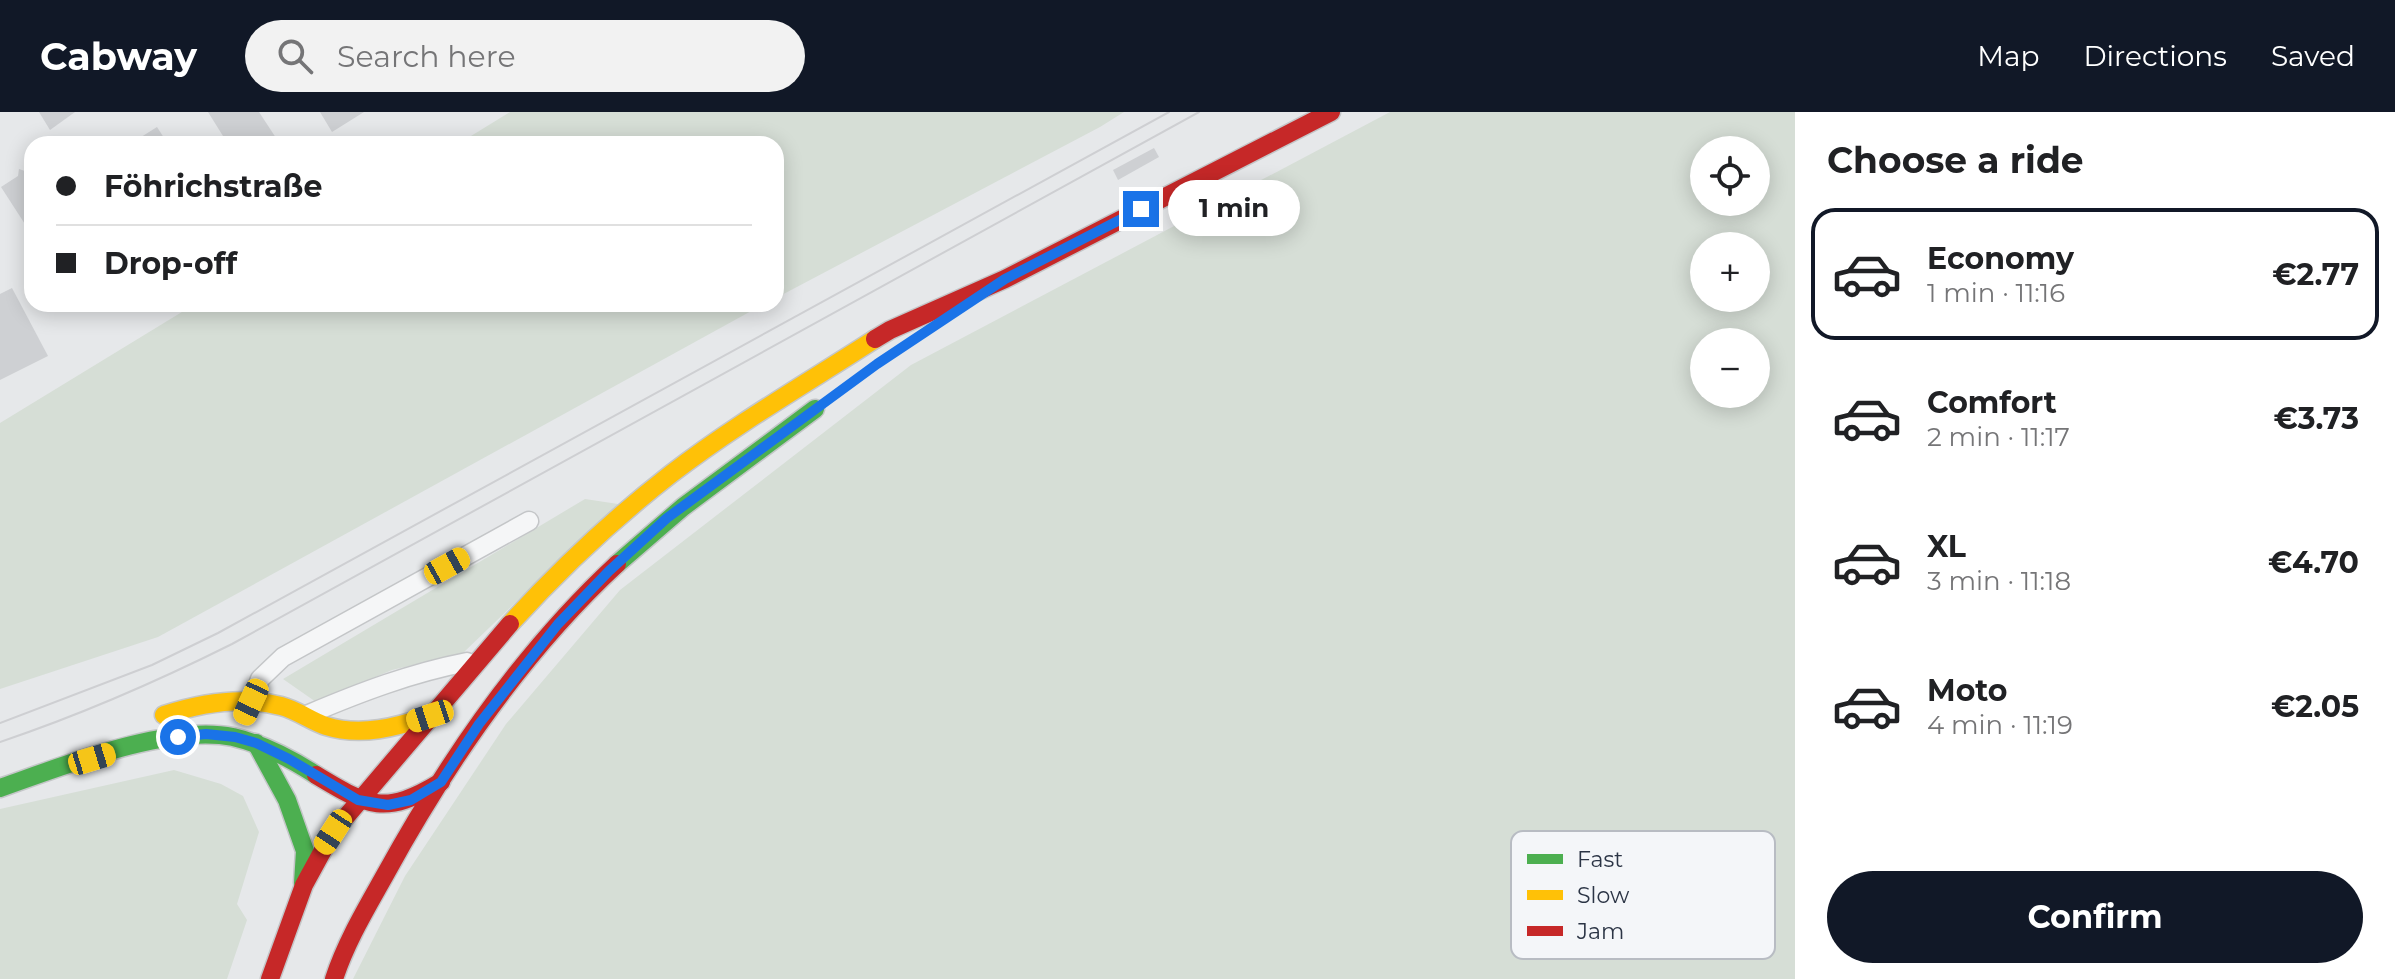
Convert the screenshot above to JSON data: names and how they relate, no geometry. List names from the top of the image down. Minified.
{"legend":["Fast","Slow","Jam"],"page":{"header":"Cabway","search":"Search here","nav":["Map","Directions","Saved"],"heading":"Choose a ride","map_buttons":["+","−"],"banner":["Föhrichstraße","Drop-off"],"bubble":"1 min","list":[{"name":"Economy","note":"1 min · 11:16","value":"€2.77"},{"name":"Comfort","note":"2 min · 11:17","value":"€3.73"},{"name":"XL","note":"3 min · 11:18","value":"€4.70"},{"name":"Moto","note":"4 min · 11:19","value":"€2.05"}],"buttons":"Confirm"}}
